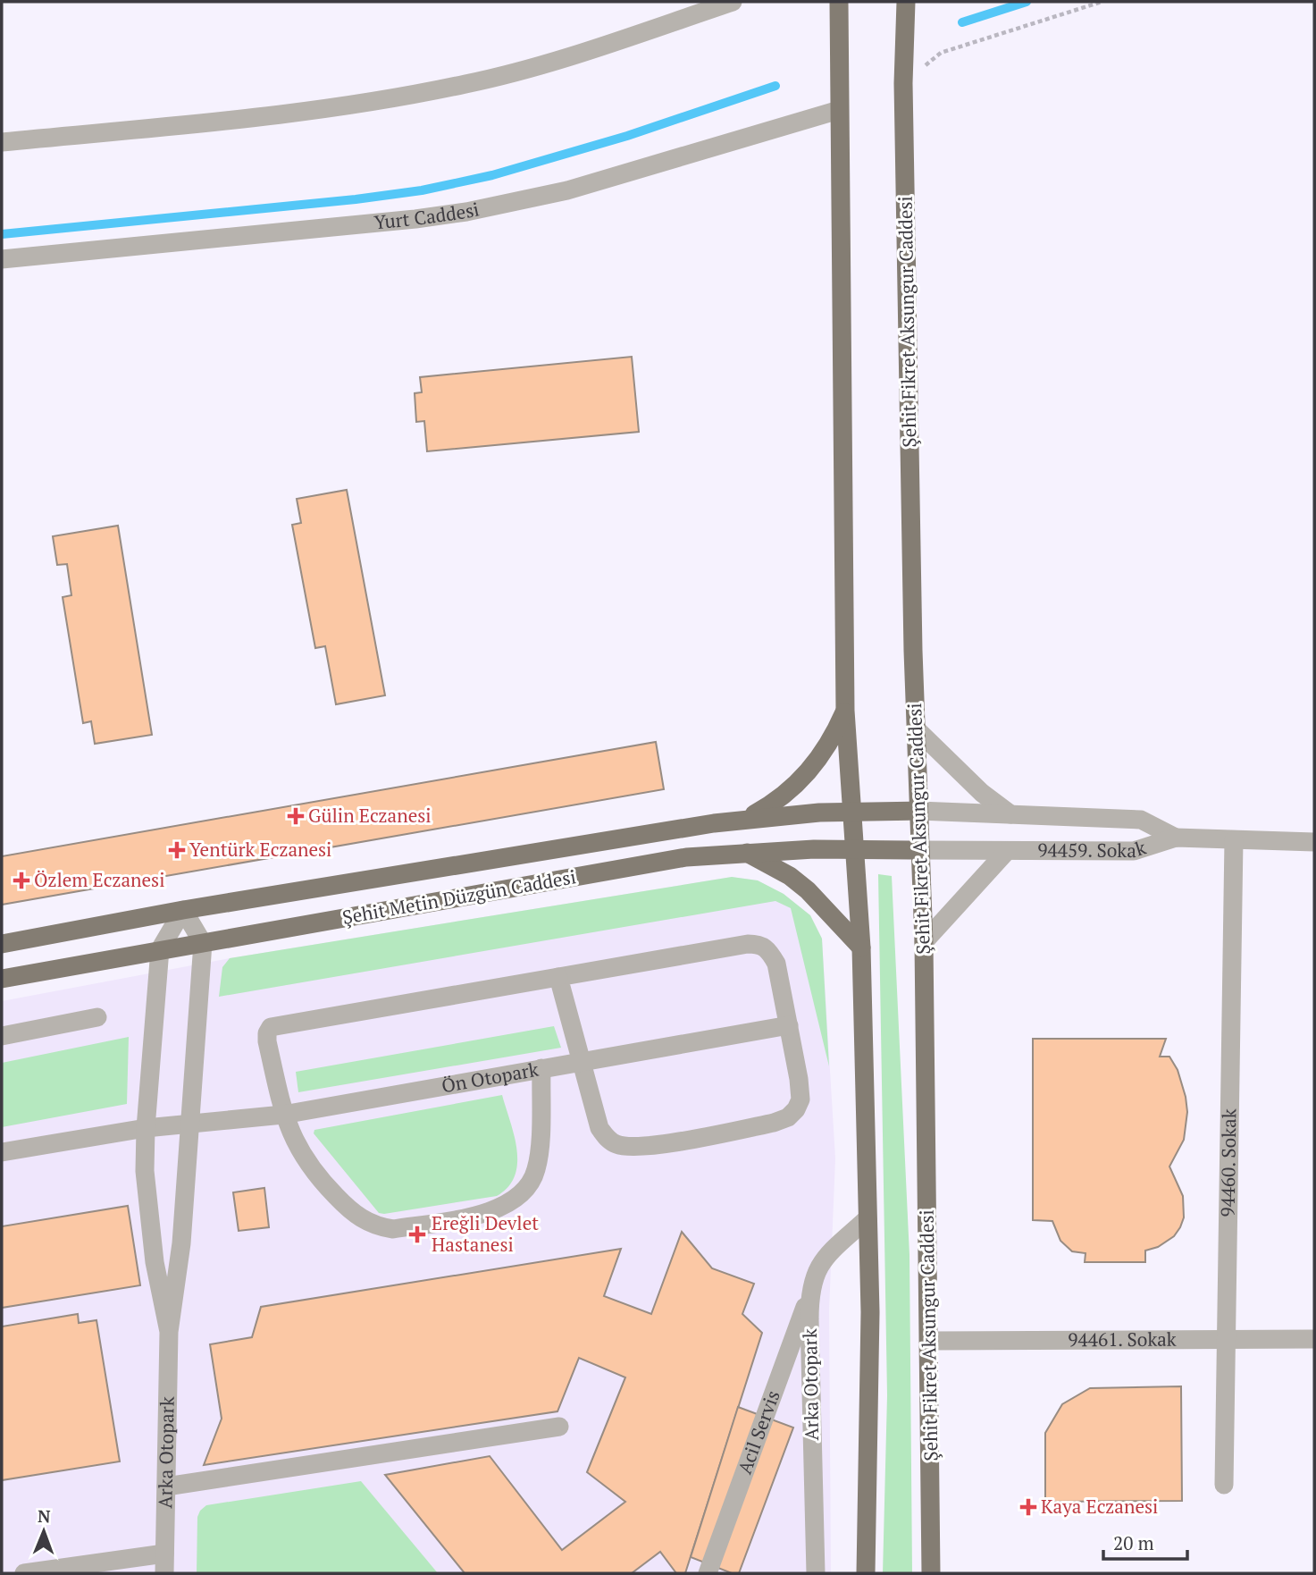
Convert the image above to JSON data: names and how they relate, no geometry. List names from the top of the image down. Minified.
{"streets":{"main road":["Şehit Fikret Aksungur Caddesi","Şehit Metin Düzgün Caddesi"],"street":["Yurt Caddesi","94459. Sokak","Ön Otopark","94460. Sokak","94461. Sokak","Arka Otopark","Acil Servis"]},"crossings":[["Şehit Fikret Aksungur Caddesi","94459. Sokak"],["Şehit Fikret Aksungur Caddesi","Şehit Metin Düzgün Caddesi"],["Şehit Fikret Aksungur Caddesi","94461. Sokak"],["94459. Sokak","Şehit Metin Düzgün Caddesi"],["94459. Sokak","94460. Sokak"],["94460. Sokak","94461. Sokak"],["Arka Otopark","Acil Servis"]],"places":{"health":["Gülin Eczanesi","Yentürk Eczanesi","Özlem Eczanesi","Ereğli Devlet Hastanesi","Kaya Eczanesi"]},"scale_bar":"20 m","north":"top"}
